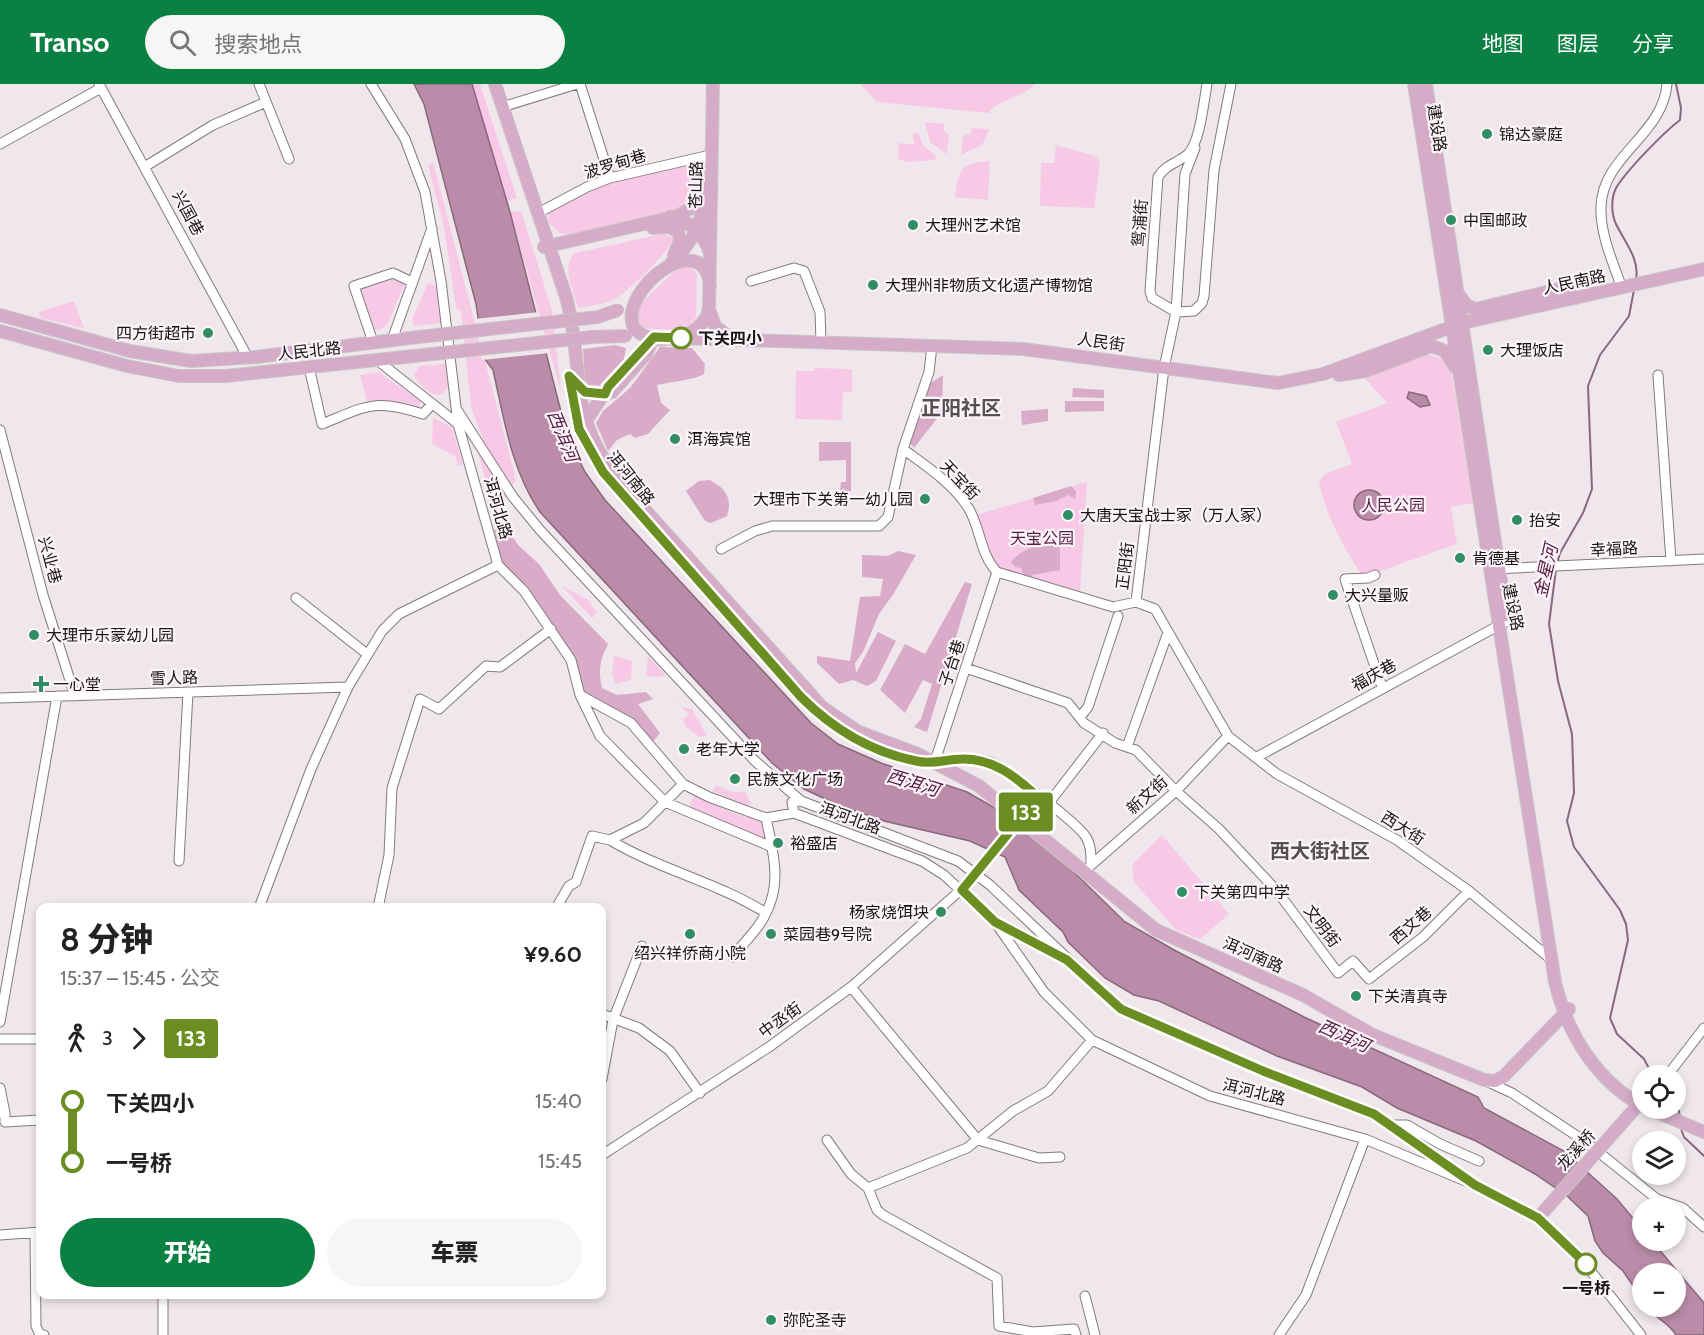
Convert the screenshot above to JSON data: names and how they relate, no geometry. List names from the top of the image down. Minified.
{"streets":{"main road":["建设路","苍山路","人民南路","人民街","人民北路","洱河南路","龙溪桥"],"street":["波罗甸巷","兴国巷","鸳浦街","天宝街","洱河北路","幸福路","兴业巷","正阳街","子台巷","福庆巷","雪人路","新文街","西大街","西文巷","文明街","中丞街"]},"crossings":[["建设路","人民南路"],["建设路","人民街"],["建设路","幸福路"],["建设路","福庆巷"],["建设路","西大街"],["波罗甸巷","苍山路"],["波罗甸巷","洱河南路"],["苍山路","人民街"],["苍山路","人民北路"],["兴国巷","人民北路"],["人民南路","人民街"],["人民街","人民北路"],["人民街","正阳街"],["洱河南路","子台巷"],["洱河南路","新文街"],["天宝街","子台巷"],["洱河北路","中丞街"],["洱河北路","龙溪桥"],["兴业巷","雪人路"],["正阳街","新文街"],["正阳街","西大街"],["福庆巷","西大街"],["新文街","西大街"],["新文街","文明街"],["西大街","西文巷"],["西文巷","文明街"]],"districts":["正阳社区","西大街社区"],"water":["西洱河","金星河"],"parks":["人民公园","天宝公园"],"places":{"other":["锦达豪庭","中国邮政","大理州艺术馆","大理州非物质文化遗产博物馆","四方街超市","下关四小","大理饭店","洱海宾馆","大理市下关第一幼儿园","大唐天宝战士冢（万人冢）","抬安","肯德基","大兴量贩","大理市乐蒙幼儿园","老年大学","民族文化广场","裕盛店","下关第四中学","杨家烧饵块","绍兴祥侨商小院","菜园巷9号院","下关清真寺","一号桥","弥陀圣寺"],"health":["一心堂"]},"lines":["bus line 133"],"page":{"header":"Transo","search":"搜索地点","nav":["地图","图层","分享"],"on_map":"133","heading":["8 分钟","15:37 – 15:45 · 公交","¥9.60"],"legs":["3","133"],"map_buttons":["+","−"],"list":[{"name":"下关四小","value":"15:40"},{"name":"一号桥","value":"15:45"}],"buttons":["开始","车票"]}}
